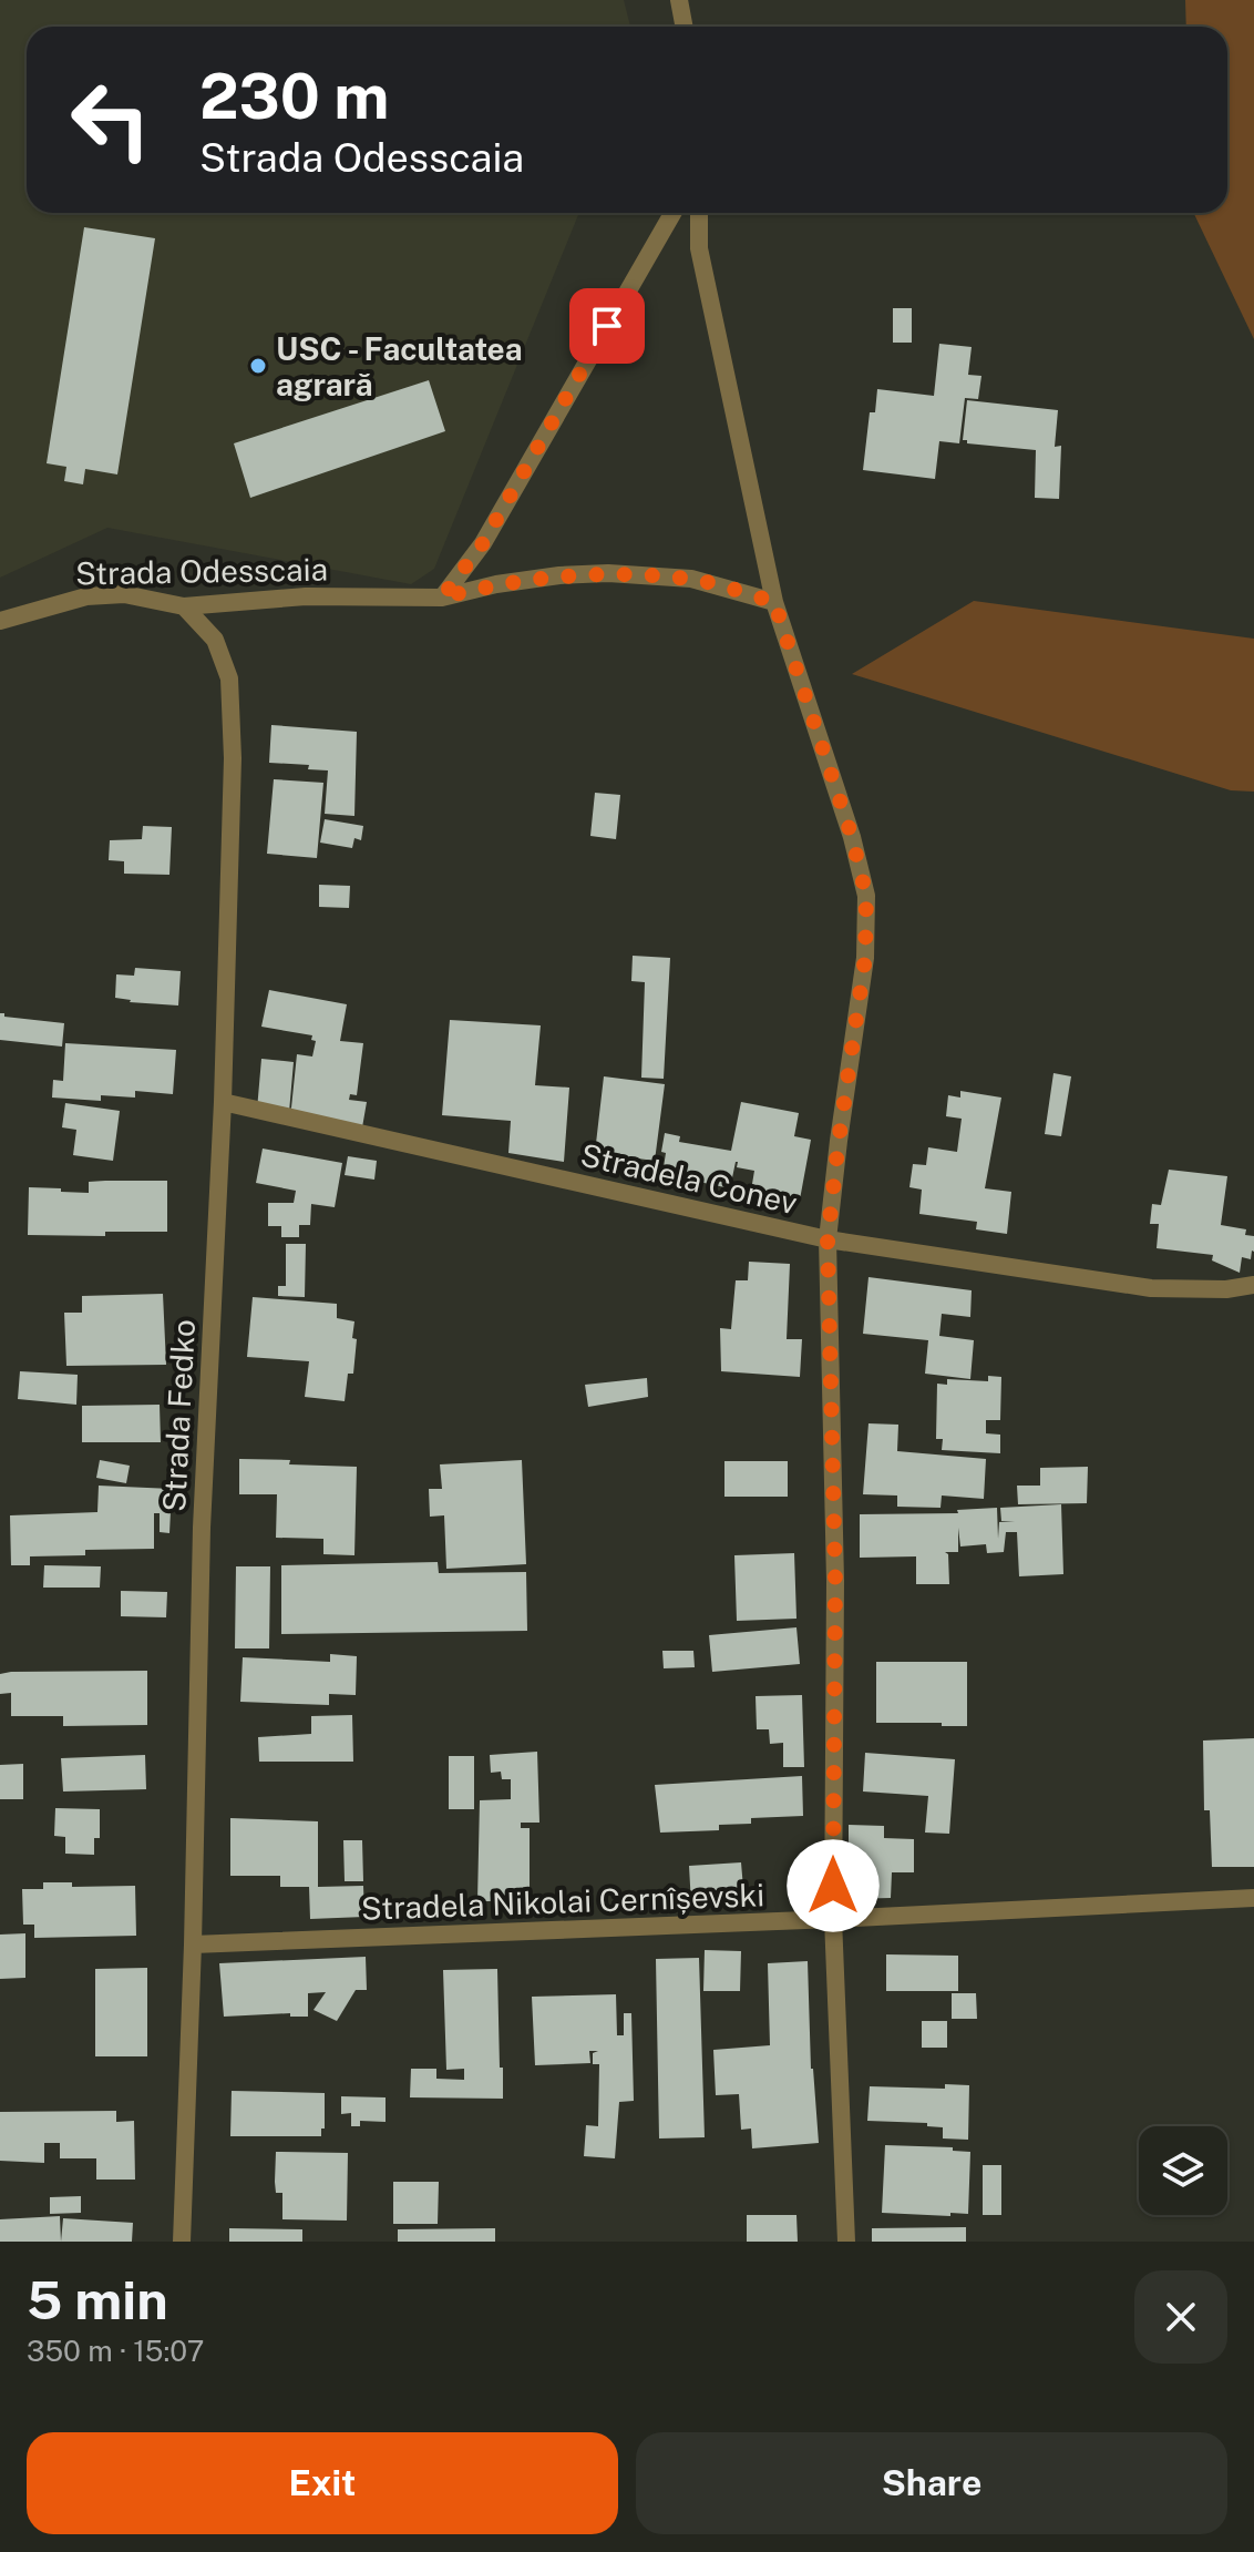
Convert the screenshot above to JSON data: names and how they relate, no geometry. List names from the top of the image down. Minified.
{"streets":{"street":["Strada Odesscaia","Stradela Conev","Strada Fedko","Stradela Nikolai Cernîșevski"]},"crossings":[["Strada Odesscaia","Strada Fedko"],["Stradela Conev","Strada Fedko"],["Strada Fedko","Stradela Nikolai Cernîșevski"]],"places":["USC - Facultatea agrară"],"page":{"turn":["230 m","Strada Odesscaia"],"heading":["5 min","350 m · 15:07"],"buttons":["Exit","Share"]}}
